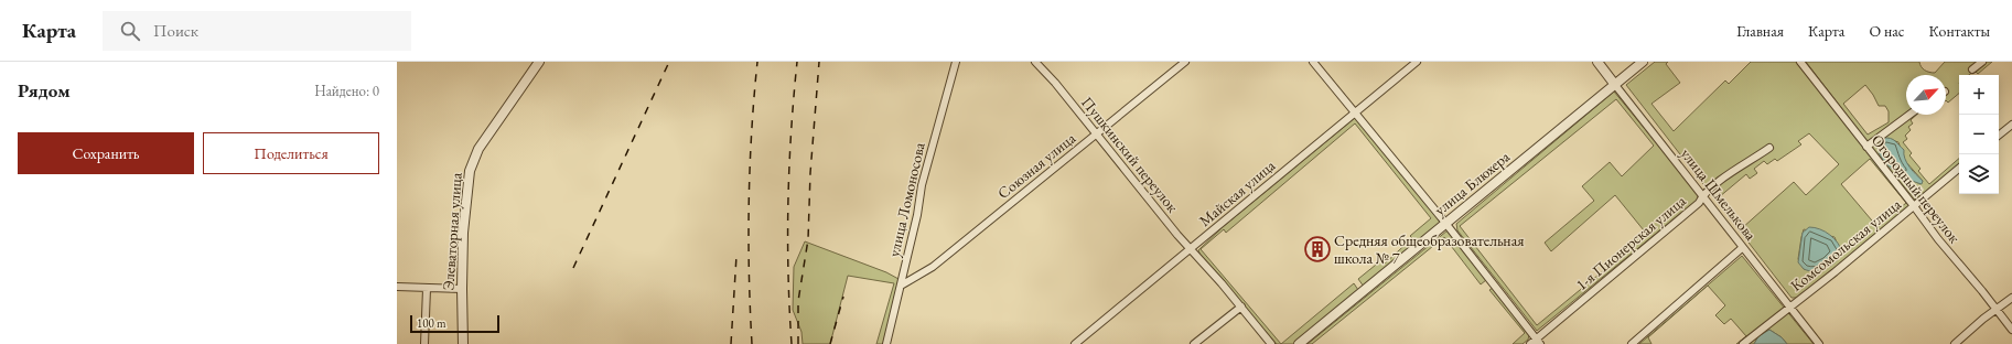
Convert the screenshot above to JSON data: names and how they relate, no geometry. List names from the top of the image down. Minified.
{"streets":{"street":["Пушкинский переулок","Союзная улица","улица Блюхера","Огородный переулок","Майская улица","улица Шмелькова","улица Ломоносова","Элеваторная улица","1-я Пионерская улица","Комсомольская улица"]},"crossings":[["Пушкинский переулок","Союзная улица"],["Пушкинский переулок","Майская улица"],["Союзная улица","улица Ломоносова"],["улица Блюхера","улица Шмелькова"],["Огородный переулок","Комсомольская улица"],["улица Шмелькова","1-я Пионерская улица"],["улица Шмелькова","Комсомольская улица"]],"places":{"building":["Средняя общеобразовательная школа № 7"]},"scale_bar":"100 m","north":"top right","page":{"header":"Карта","search":"Поиск","nav":["Главная","Карта","О нас","Контакты"],"heading":["Рядом","Найдено: 0"],"map_buttons":["+","−"],"buttons":["Сохранить","Поделиться"],"scale":"100 m"}}
